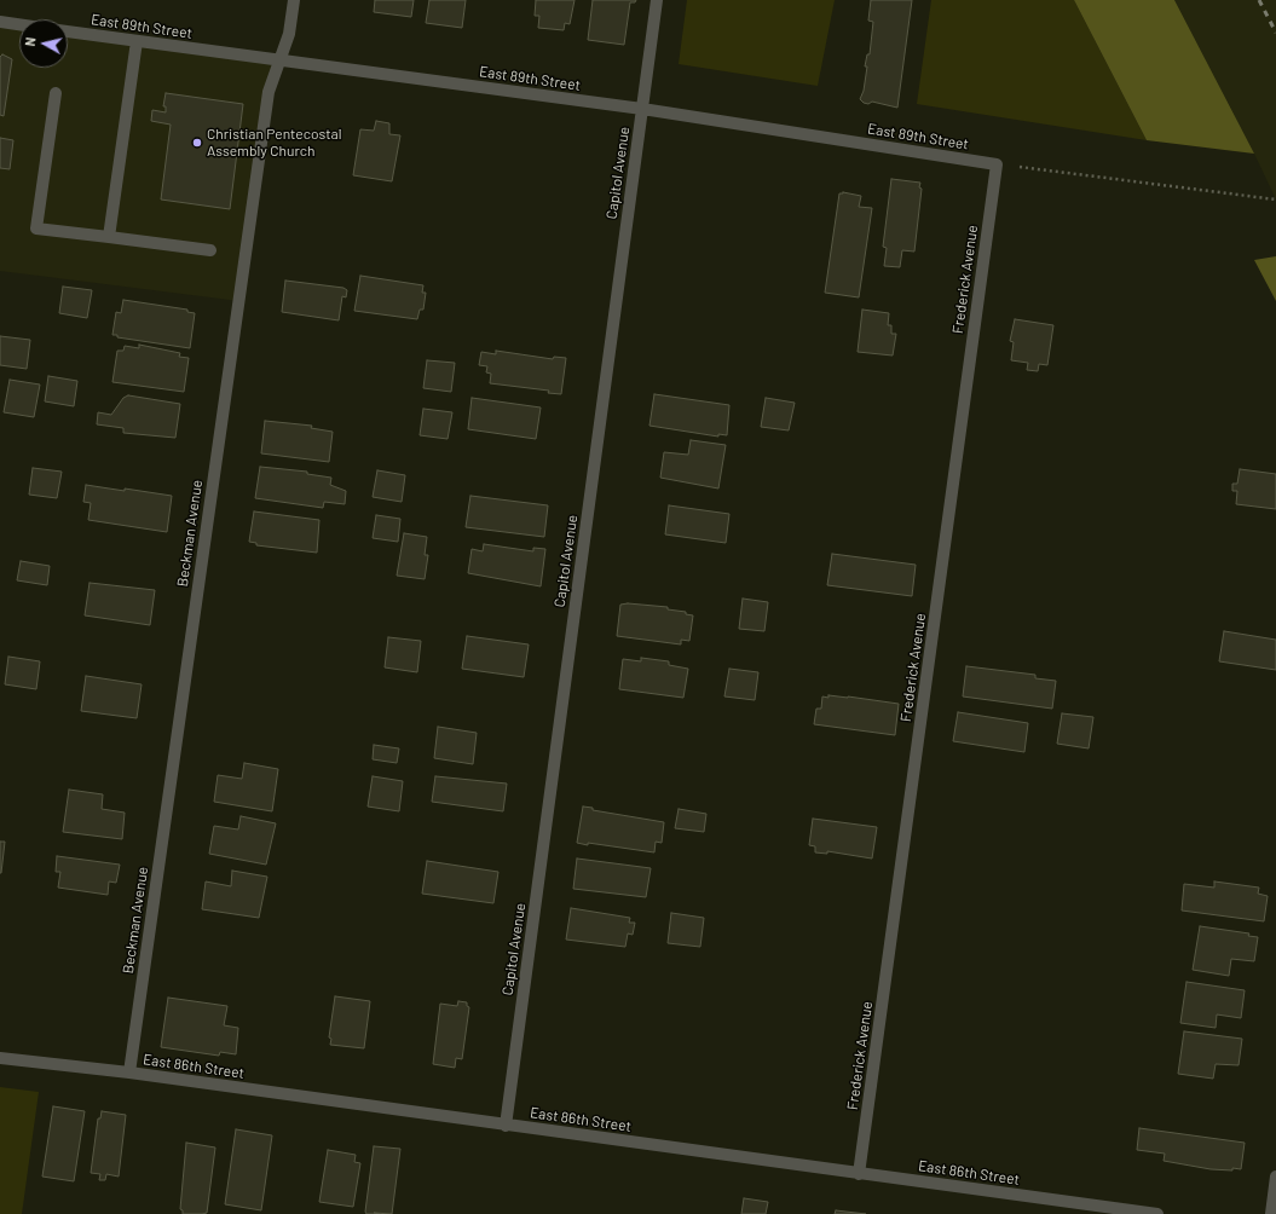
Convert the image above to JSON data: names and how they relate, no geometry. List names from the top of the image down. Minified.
{"streets":{"street":["East 89th Street","Capitol Avenue","Frederick Avenue","Beckman Avenue","East 86th Street"]},"crossings":[["East 89th Street","Capitol Avenue"],["East 89th Street","Frederick Avenue"],["East 89th Street","Beckman Avenue"],["Capitol Avenue","East 86th Street"],["Frederick Avenue","East 86th Street"],["Beckman Avenue","East 86th Street"]],"places":["Christian Pentecostal Assembly Church"],"north":"left"}
